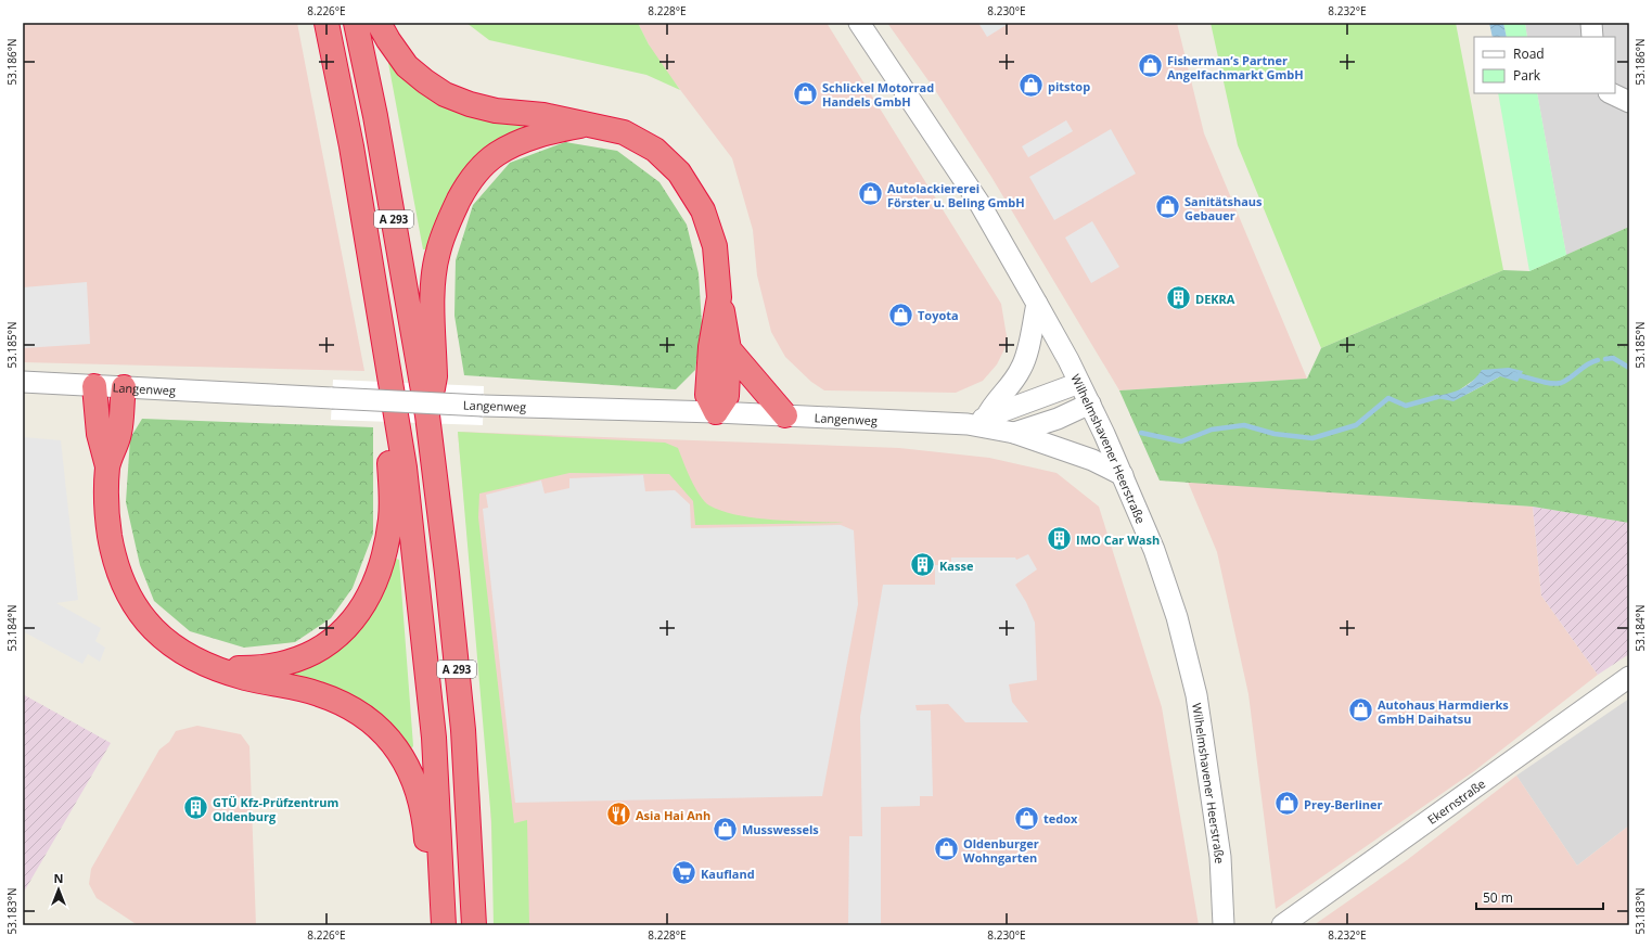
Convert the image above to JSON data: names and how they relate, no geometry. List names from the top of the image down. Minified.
{"streets":{"highway":["A 293"],"street":["Langenweg","Wilhelmshavener Heerstraße","Ekernstraße"]},"crossings":[["Langenweg","Wilhelmshavener Heerstraße"]],"places":{"shop":["Fisherman‘s Partner Angelfachmarkt GmbH","pitstop","Schlickel Motorrad Handels GmbH","Autolackiererei Förster u. Beling GmbH","Sanitätshaus Gebauer","Toyota","Autohaus Harmdierks GmbH Daihatsu","Prey-Berliner","tedox","Musswessels","Oldenburger Wohngarten"],"building":["DEKRA","IMO Car Wash","Kasse","GTÜ Kfz-Prüfzentrum Oldenburg"],"restaurant":["Asia Hai Anh"],"supermarket":["Kaufland"]},"legend":["Road","Park"],"scale_bar":"50 m","north":"top","coordinates":["8.226°E","8.228°E","8.230°E","8.232°E","53.186°N","53.185°N","53.184°N","53.183°N"]}
